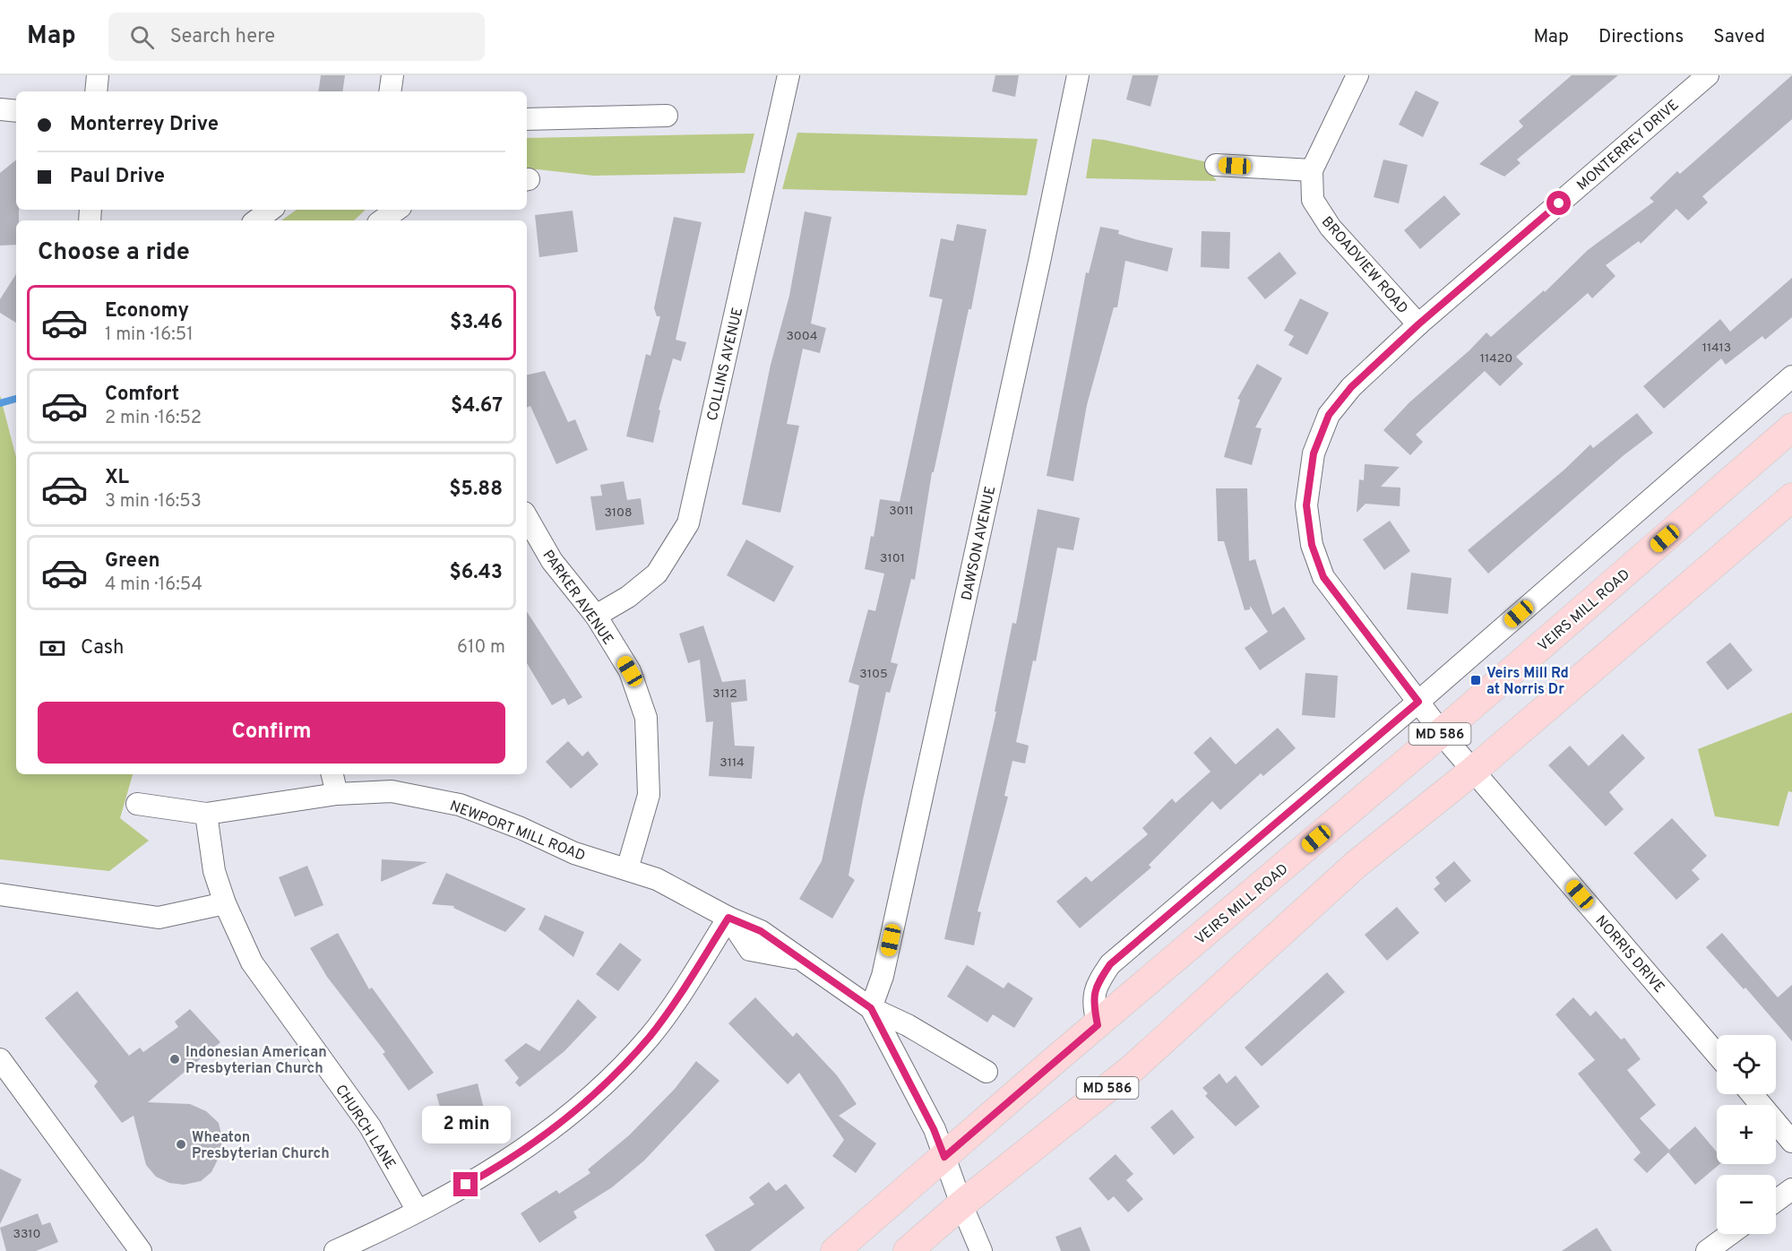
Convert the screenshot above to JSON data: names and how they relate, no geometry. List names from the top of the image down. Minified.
{"streets":{"main road":["VEIRS MILL ROAD","MD 586"],"street":["MONTERREY DRIVE","BROADVIEW ROAD","COLLINS AVENUE","DAWSON AVENUE","PARKER AVENUE","NEWPORT MILL ROAD","NORRIS DRIVE","CHURCH LANE"]},"crossings":[["MONTERREY DRIVE","BROADVIEW ROAD"],["MONTERREY DRIVE","VEIRS MILL ROAD"],["MONTERREY DRIVE","NORRIS DRIVE"],["COLLINS AVENUE","PARKER AVENUE"],["DAWSON AVENUE","NEWPORT MILL ROAD"],["PARKER AVENUE","NEWPORT MILL ROAD"],["VEIRS MILL ROAD","NEWPORT MILL ROAD"],["VEIRS MILL ROAD","NORRIS DRIVE"],["MD 586","NEWPORT MILL ROAD"],["MD 586","NORRIS DRIVE"],["NEWPORT MILL ROAD","CHURCH LANE"]],"places":{"transit":["Veirs Mill Rd at Norris Dr"],"other":["Indonesian American Presbyterian Church","Wheaton Presbyterian Church"]},"house_numbers":["3004","11413","11420","3011","3108","3101","3105","3112","3114","3310"],"page":{"header":"Map","search":"Search here","nav":["Map","Directions","Saved"],"banner":["Monterrey Drive","Paul Drive"],"heading":"Choose a ride","list":[{"name":"Economy","note":"1 min · 16:51","value":"$3.46"},{"name":"Comfort","note":"2 min · 16:52","value":"$4.67"},{"name":"XL","note":"3 min · 16:53","value":"$5.88"},{"name":"Green","note":"4 min · 16:54","value":"$6.43"}],"pay":["Cash","610 m"],"buttons":"Confirm","map_buttons":["+","−"],"bubble":"2 min"}}
